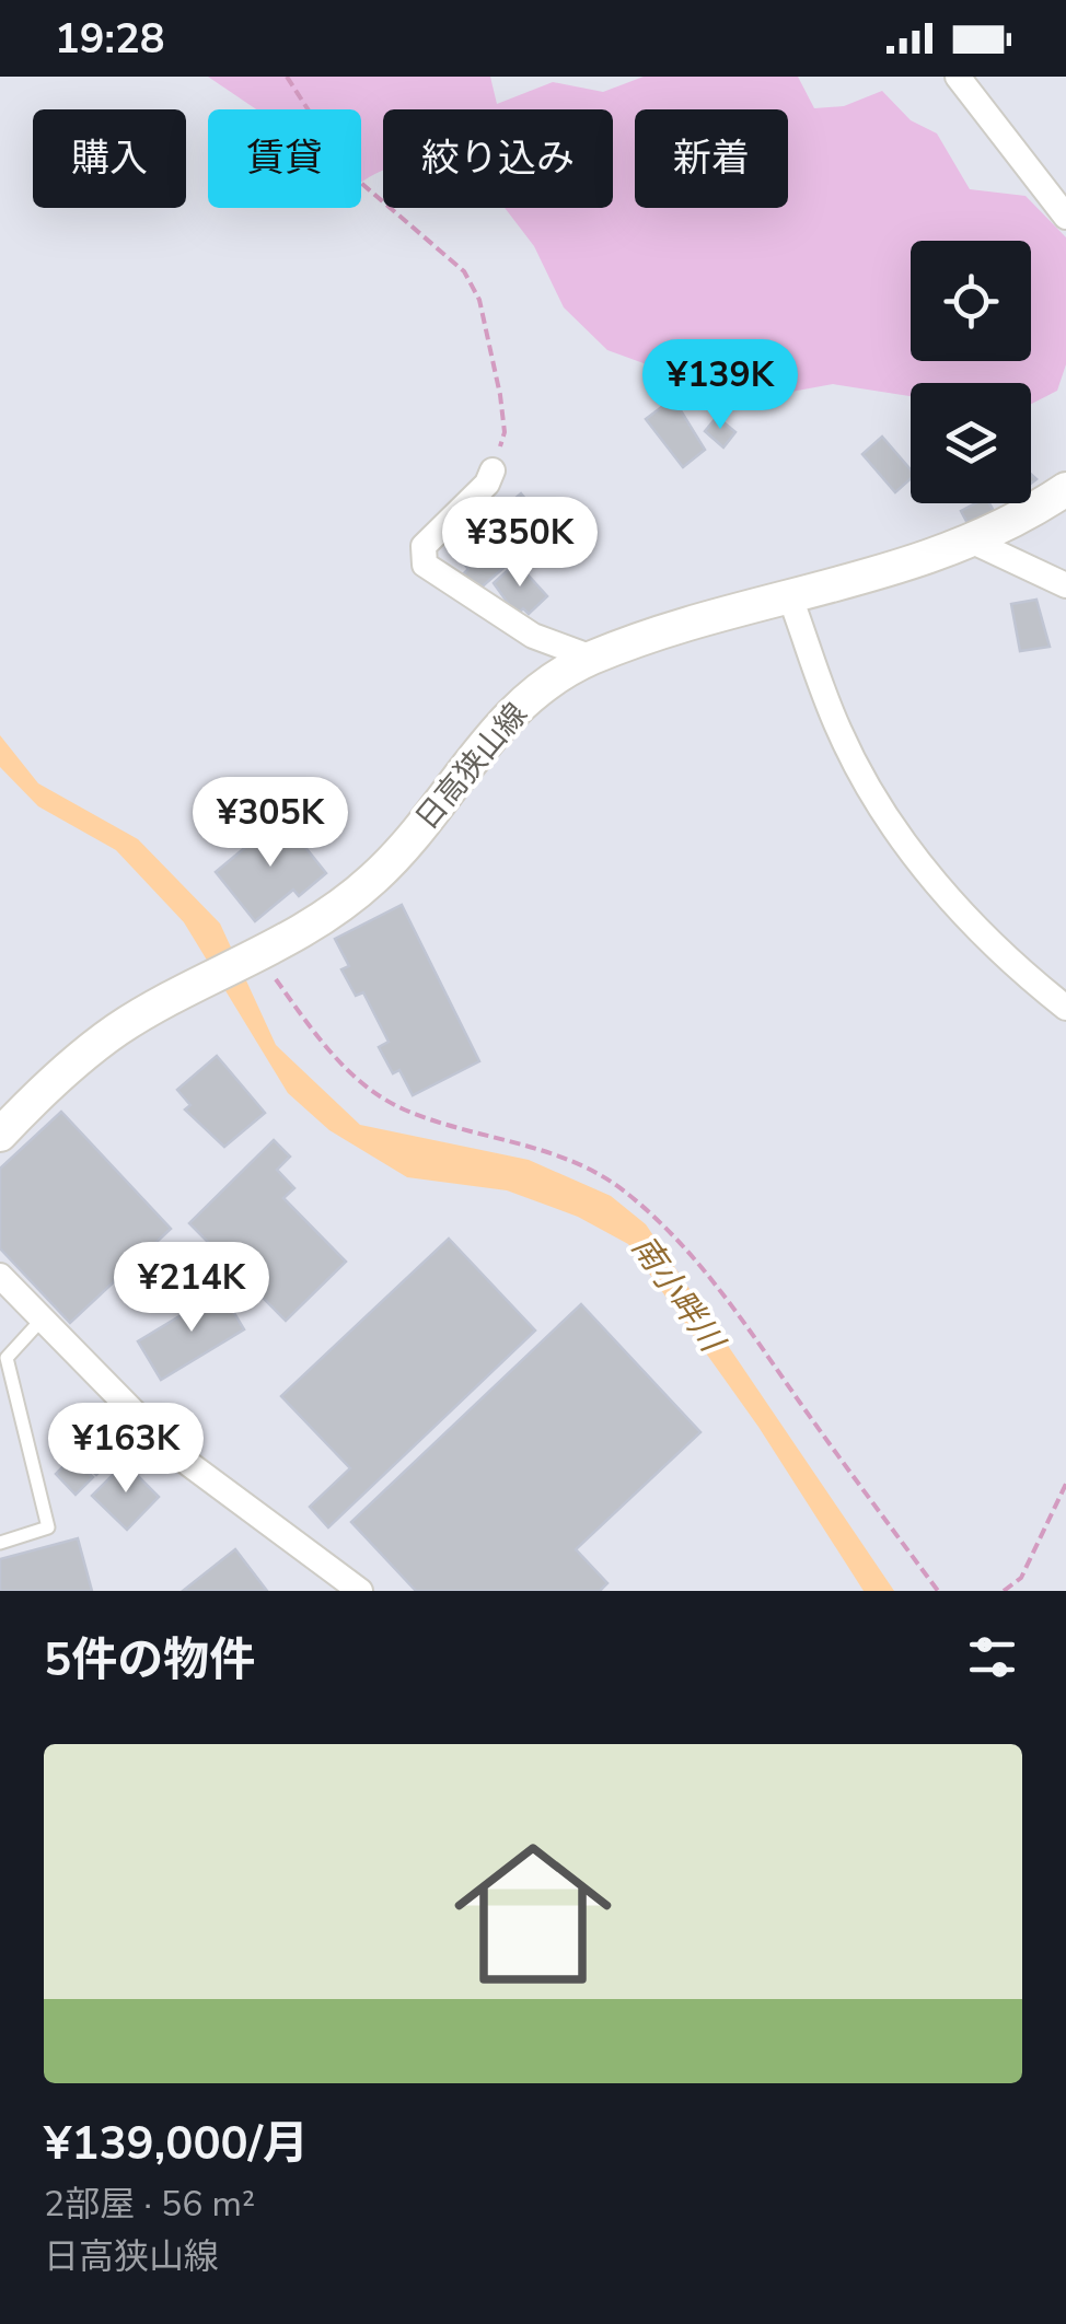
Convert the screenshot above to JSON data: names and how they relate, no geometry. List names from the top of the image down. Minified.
{"streets":{"main road":["日高狭山線"]},"water":["南小畔川"],"page":{"status":"19:28","chip":["購入","賃貸","絞り込み","新着"],"price":["¥139K","¥350K","¥305K","¥214K","¥163K"],"heading":"5件の物件","list":[{"name":"¥139,000/月","note":"2部屋 · 56 m² · 日高狭山線"}]}}
